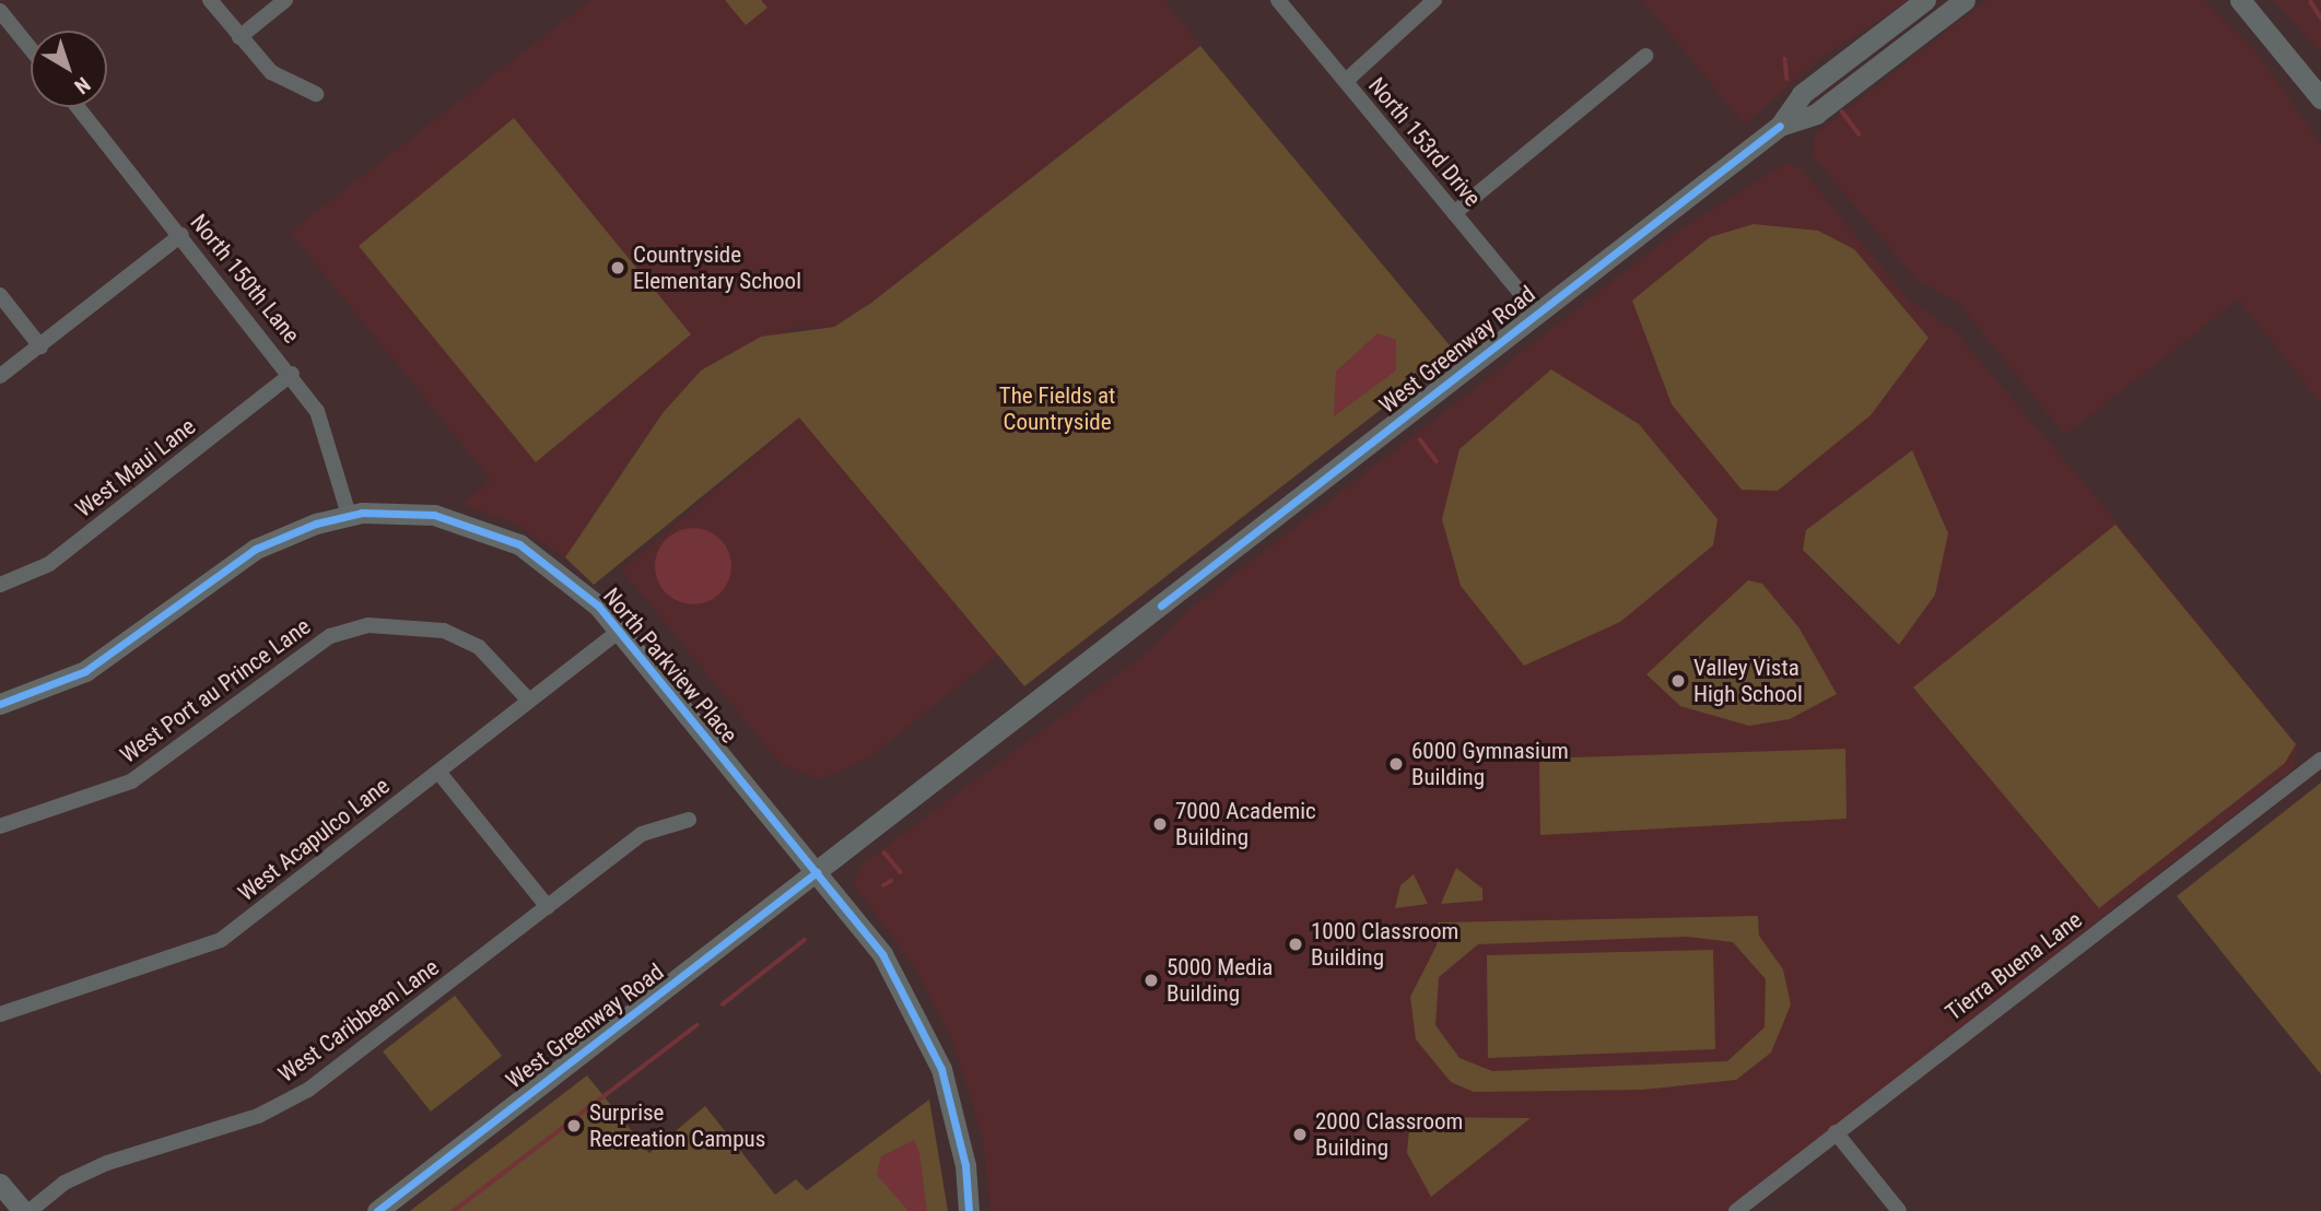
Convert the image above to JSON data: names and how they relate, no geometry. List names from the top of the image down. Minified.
{"streets":{"main road":["West Greenway Road","North Parkview Place"],"street":["North 153rd Drive","North 150th Lane","West Maui Lane","West Port au Prince Lane","West Acapulco Lane","Tierra Buena Lane","West Caribbean Lane"]},"crossings":[["North 153rd Drive","West Greenway Road"],["North 150th Lane","West Maui Lane"],["North 150th Lane","North Parkview Place"],["West Greenway Road","North Parkview Place"],["North Parkview Place","West Acapulco Lane"],["West Port au Prince Lane","West Acapulco Lane"]],"parks":["The Fields at Countryside"],"places":["Countryside Elementary School","Valley Vista High School","6000 Gymnasium Building","7000 Academic Building","1000 Classroom Building","5000 Media Building","Surprise Recreation Campus","2000 Classroom Building"],"north":"bottom right"}
